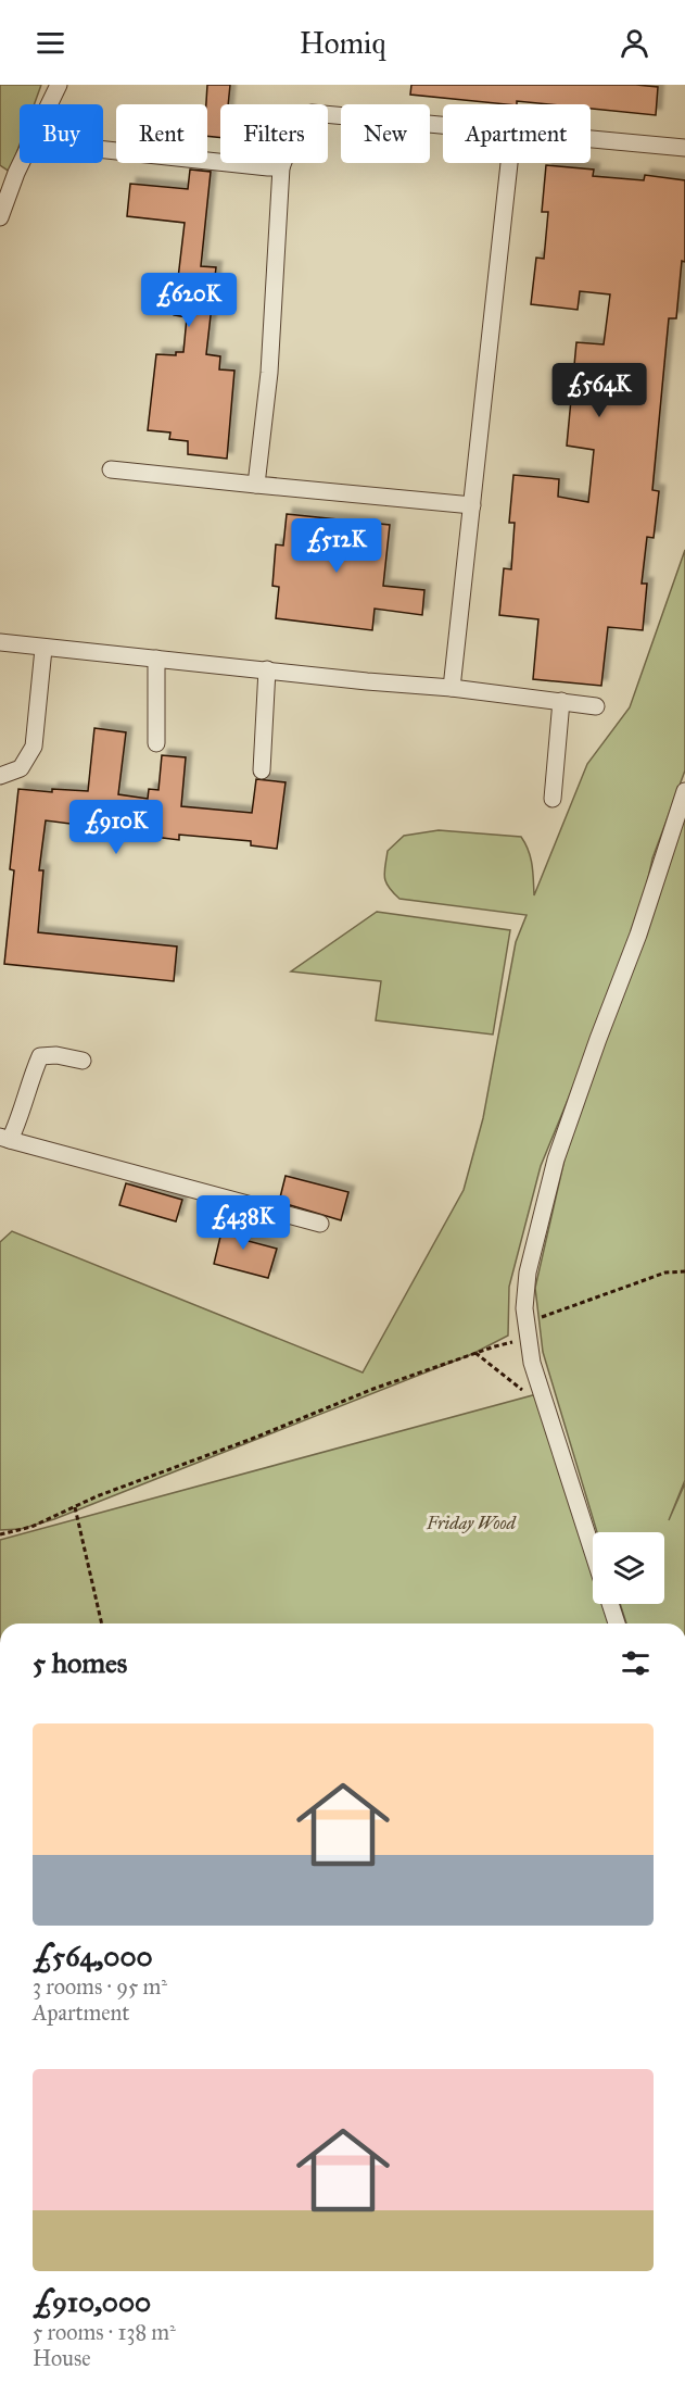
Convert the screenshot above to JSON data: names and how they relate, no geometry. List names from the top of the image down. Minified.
{"parks":["Friday Wood"],"page":{"header":"Homiq","chip":["Buy","Rent","Filters","New","Apartment"],"price":["£620K","£564K","£512K","£910K","£438K"],"heading":"5 homes","list":[{"name":"£564,000","note":"3 rooms · 95 m² · Apartment"},{"name":"£910,000","note":"5 rooms · 138 m² · House"}]}}
